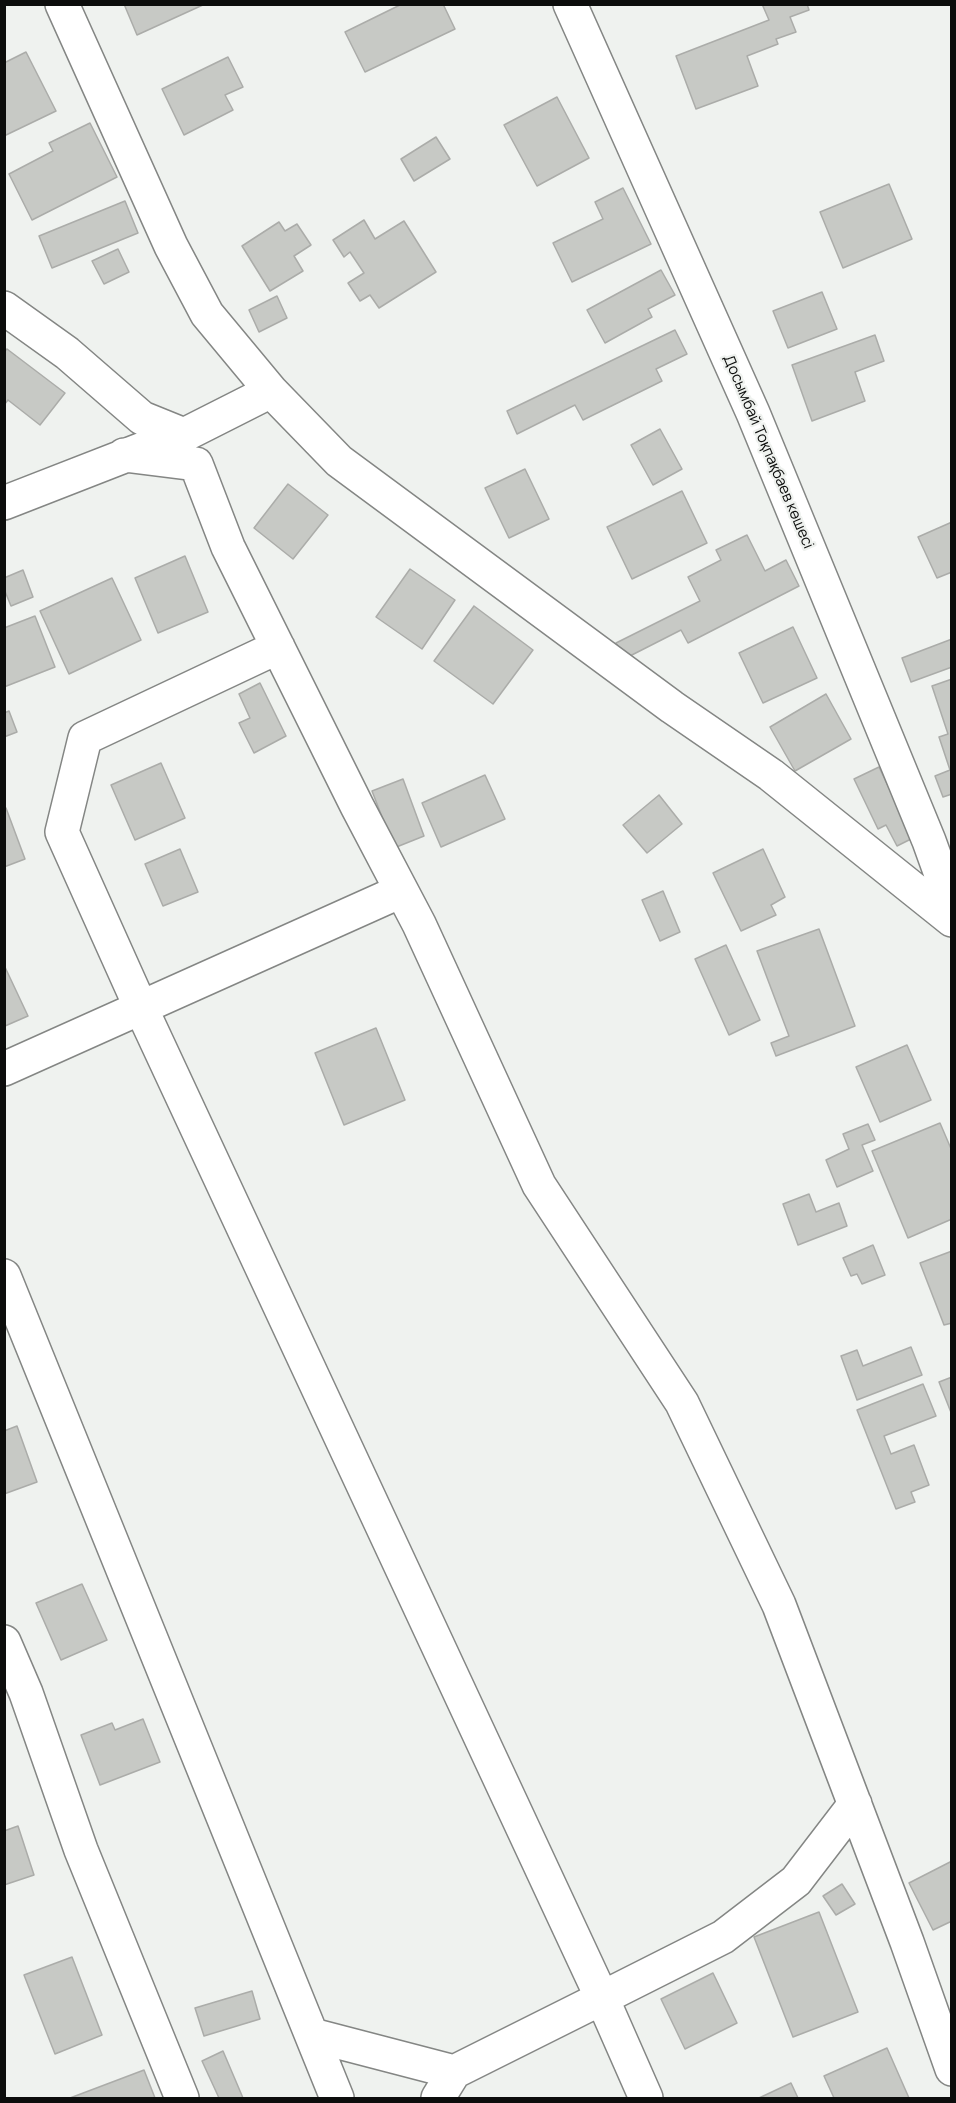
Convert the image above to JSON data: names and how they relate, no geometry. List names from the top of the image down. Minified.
{"streets":{"street":["Досымбай Тоқпақбаев көшесі"]}}
